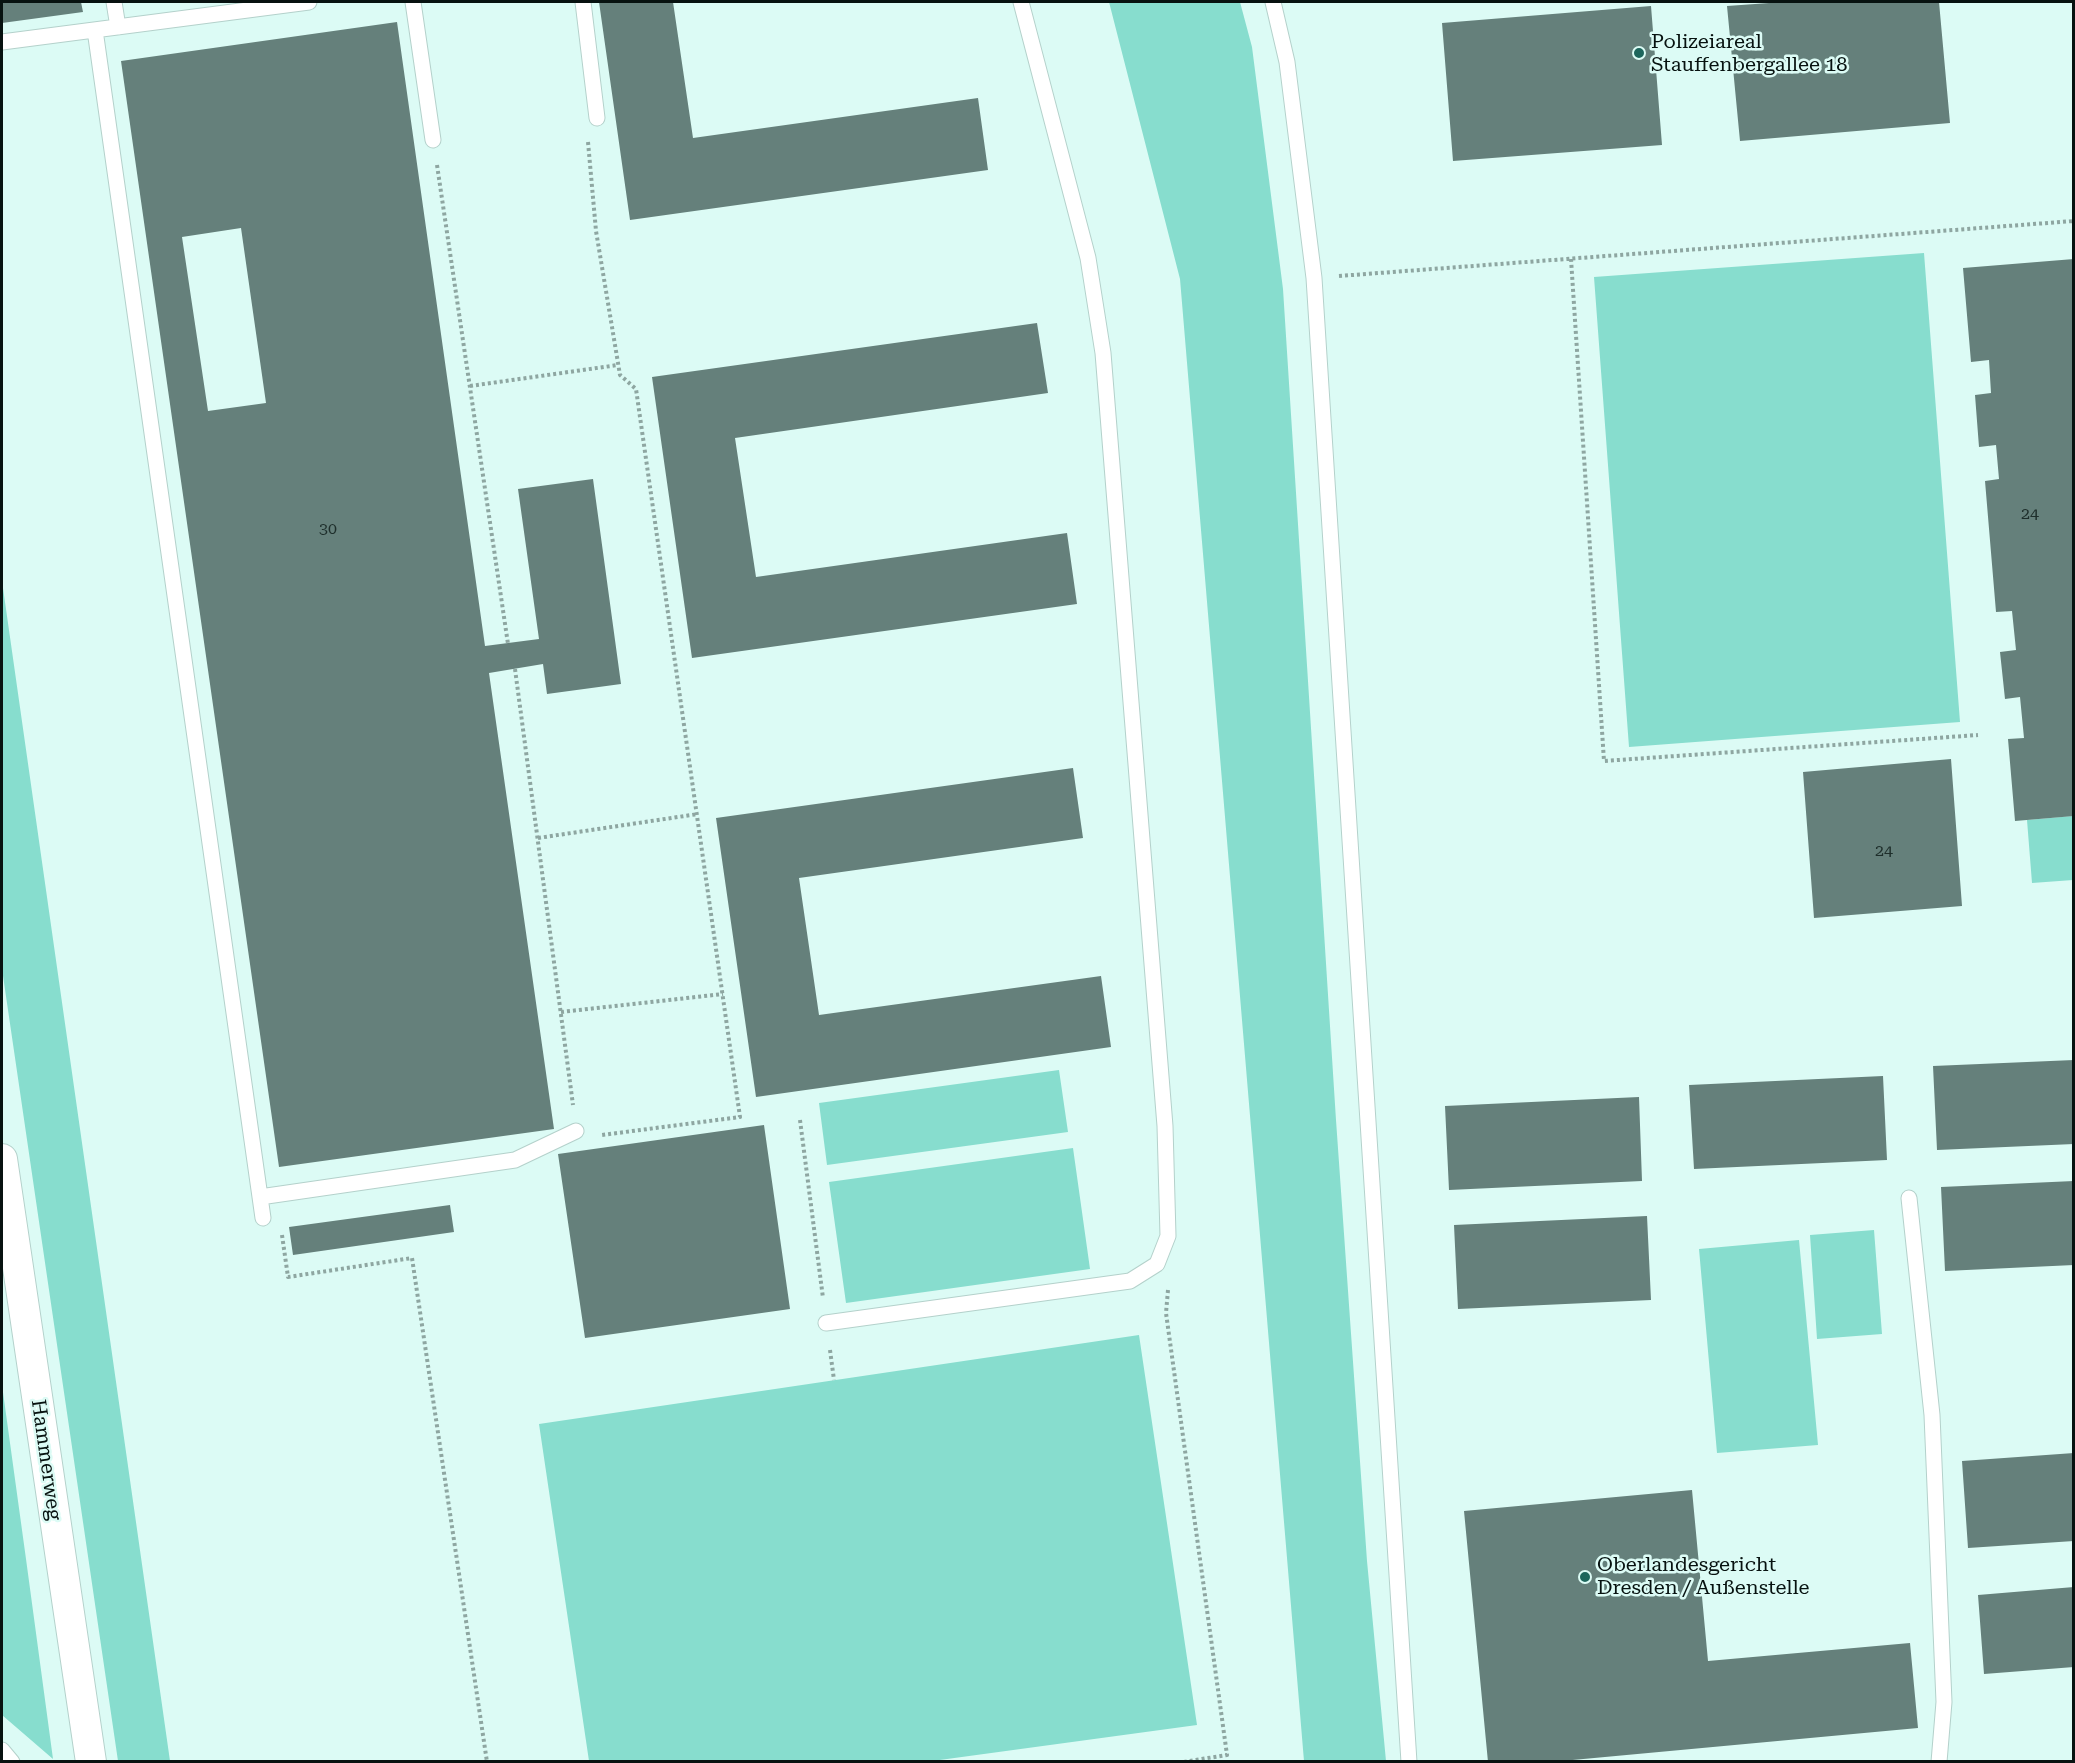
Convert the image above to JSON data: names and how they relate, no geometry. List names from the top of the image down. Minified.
{"streets":{"street":["Hammerweg"]},"places":["Polizeiareal Stauffenbergallee 18","Oberlandesgericht Dresden / Außenstelle"],"house_numbers":["24","30","24"]}
